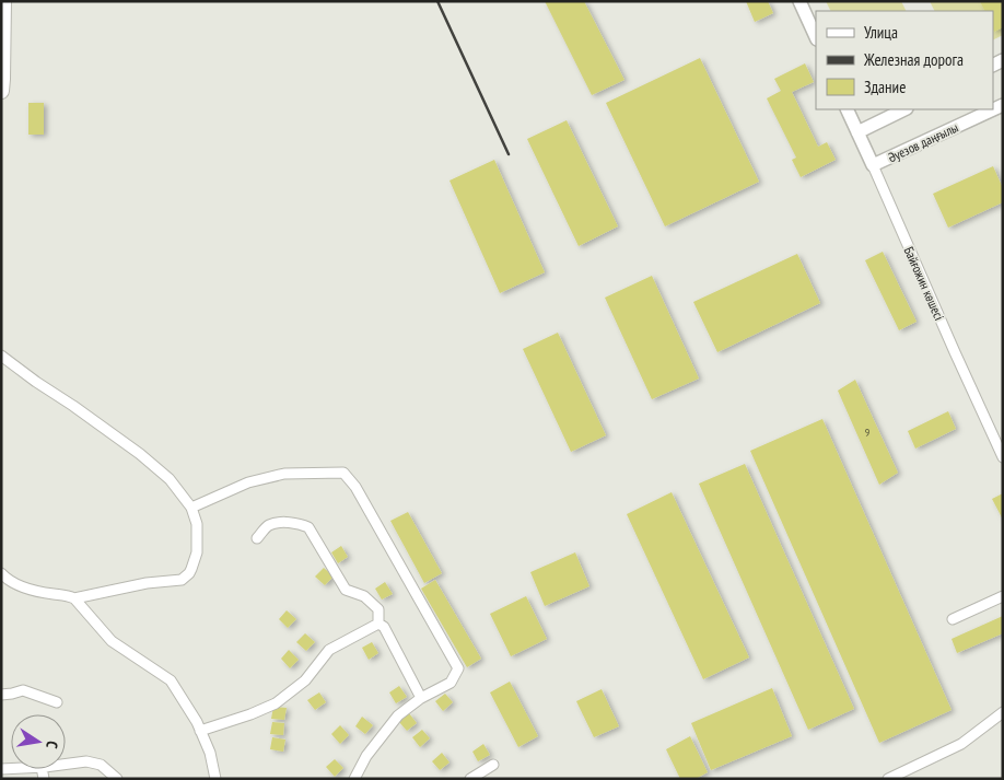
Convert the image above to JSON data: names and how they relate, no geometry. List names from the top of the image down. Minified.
{"streets":{"main road":["Әуезов даңғылы","Байғожин көшесі"]},"crossings":[["Әуезов даңғылы","Байғожин көшесі"]],"house_numbers":["9"],"legend":["Улица","Железная дорога","Здание"],"north":"right"}
